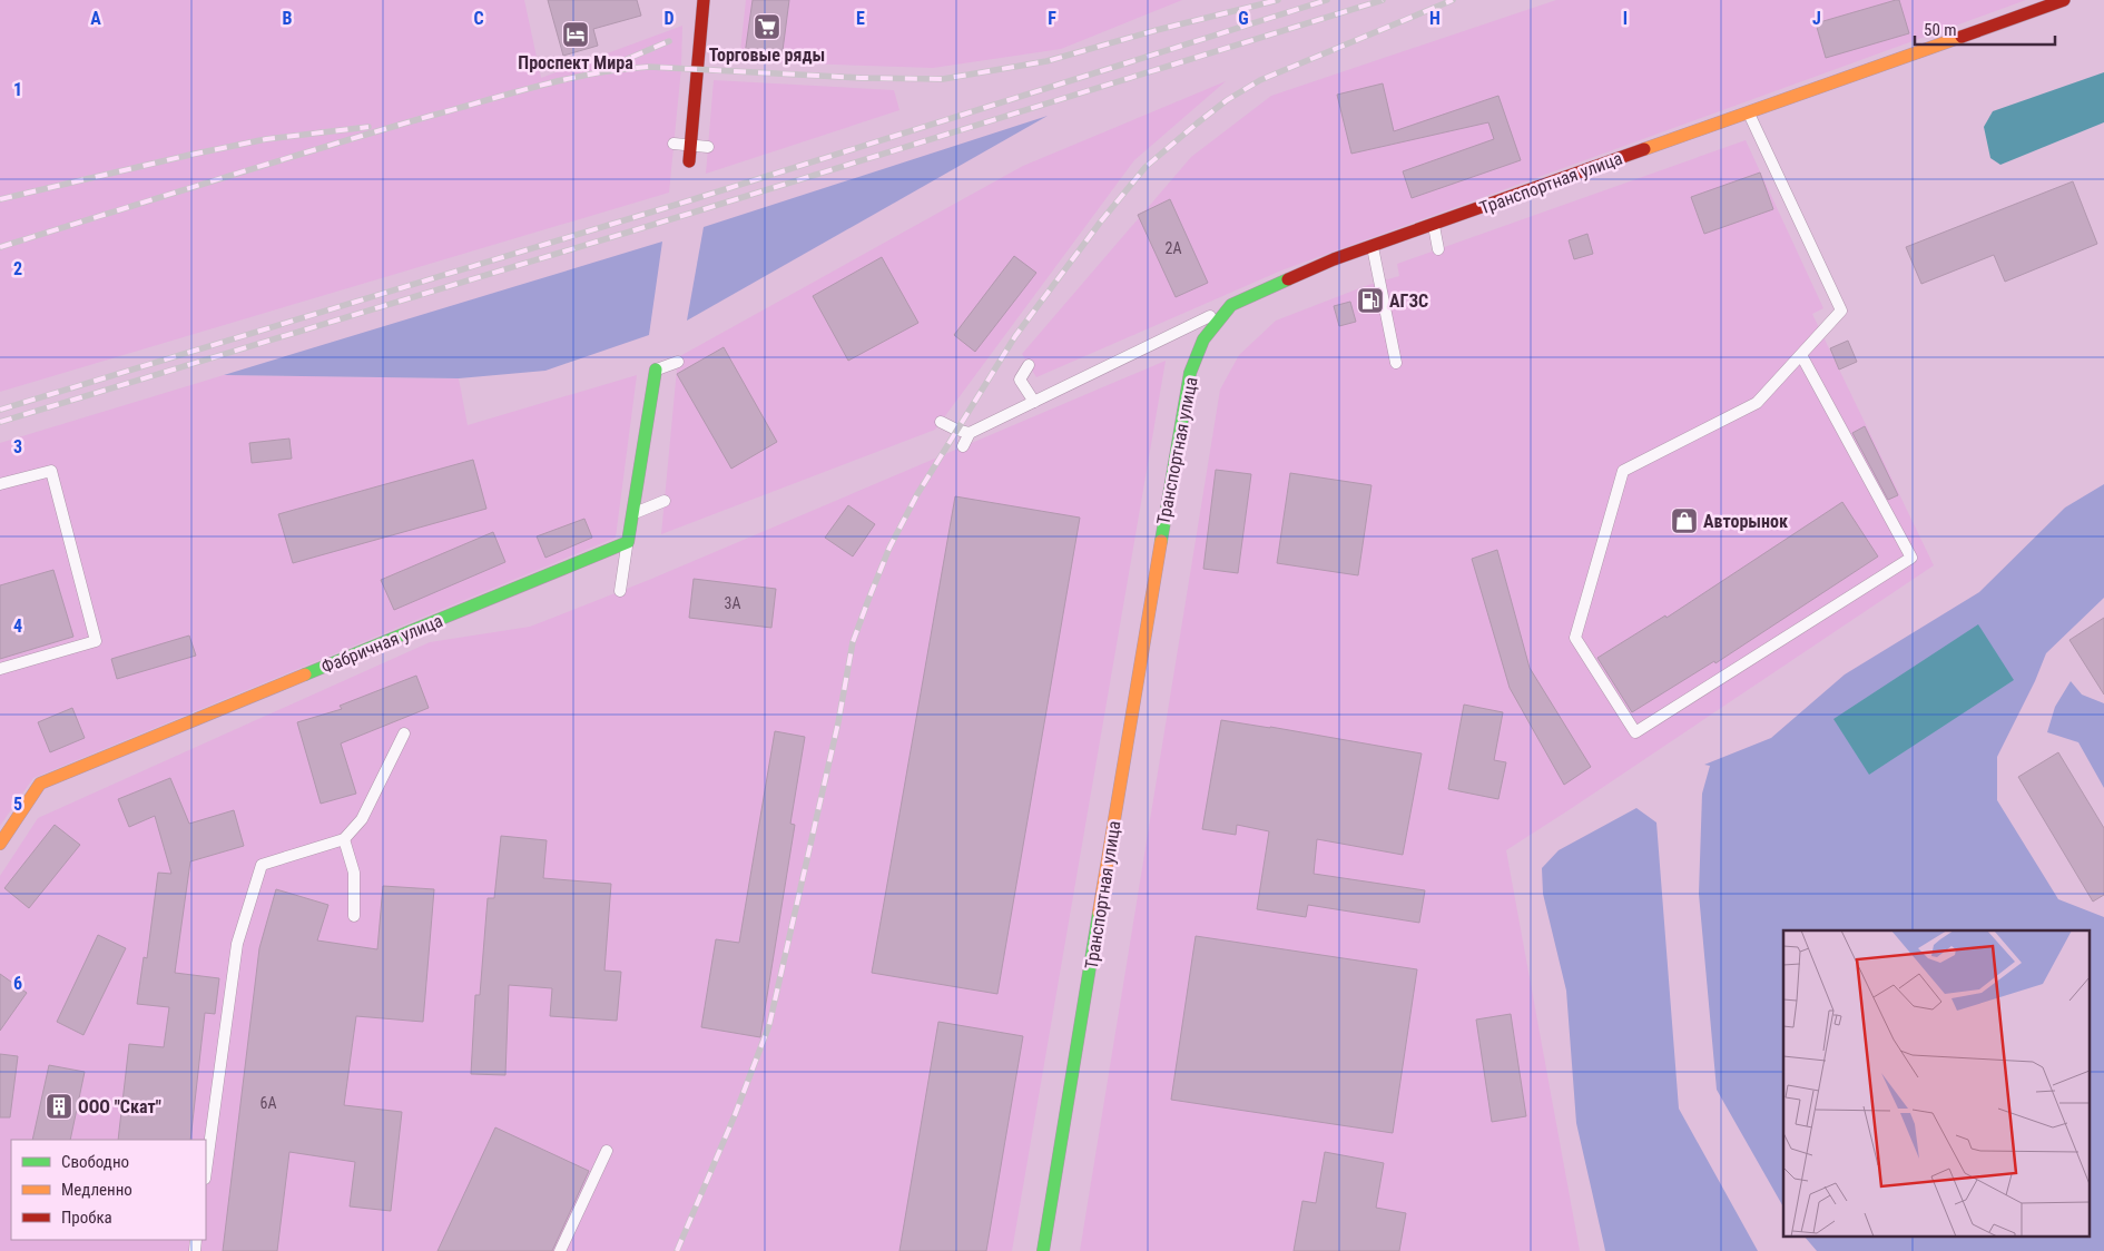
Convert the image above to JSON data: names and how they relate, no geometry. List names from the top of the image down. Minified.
{"streets":{"street":["Транспортная улица","Фабричная улица"]},"places":{"supermarket":["Торговые ряды"],"hotel":["Проспект Мира"],"fuel station":["АГЗС"],"shop":["Авторынок"],"building":["ООО \"Скат\""]},"house_numbers":["2А","3А","6А"],"legend":["Свободно","Медленно","Пробка"],"scale_bar":"50 m","grid":{"columns":["A","B","C","D","E","F","G","H","I","J"],"rows":["1","2","3","4","5","6"]}}
